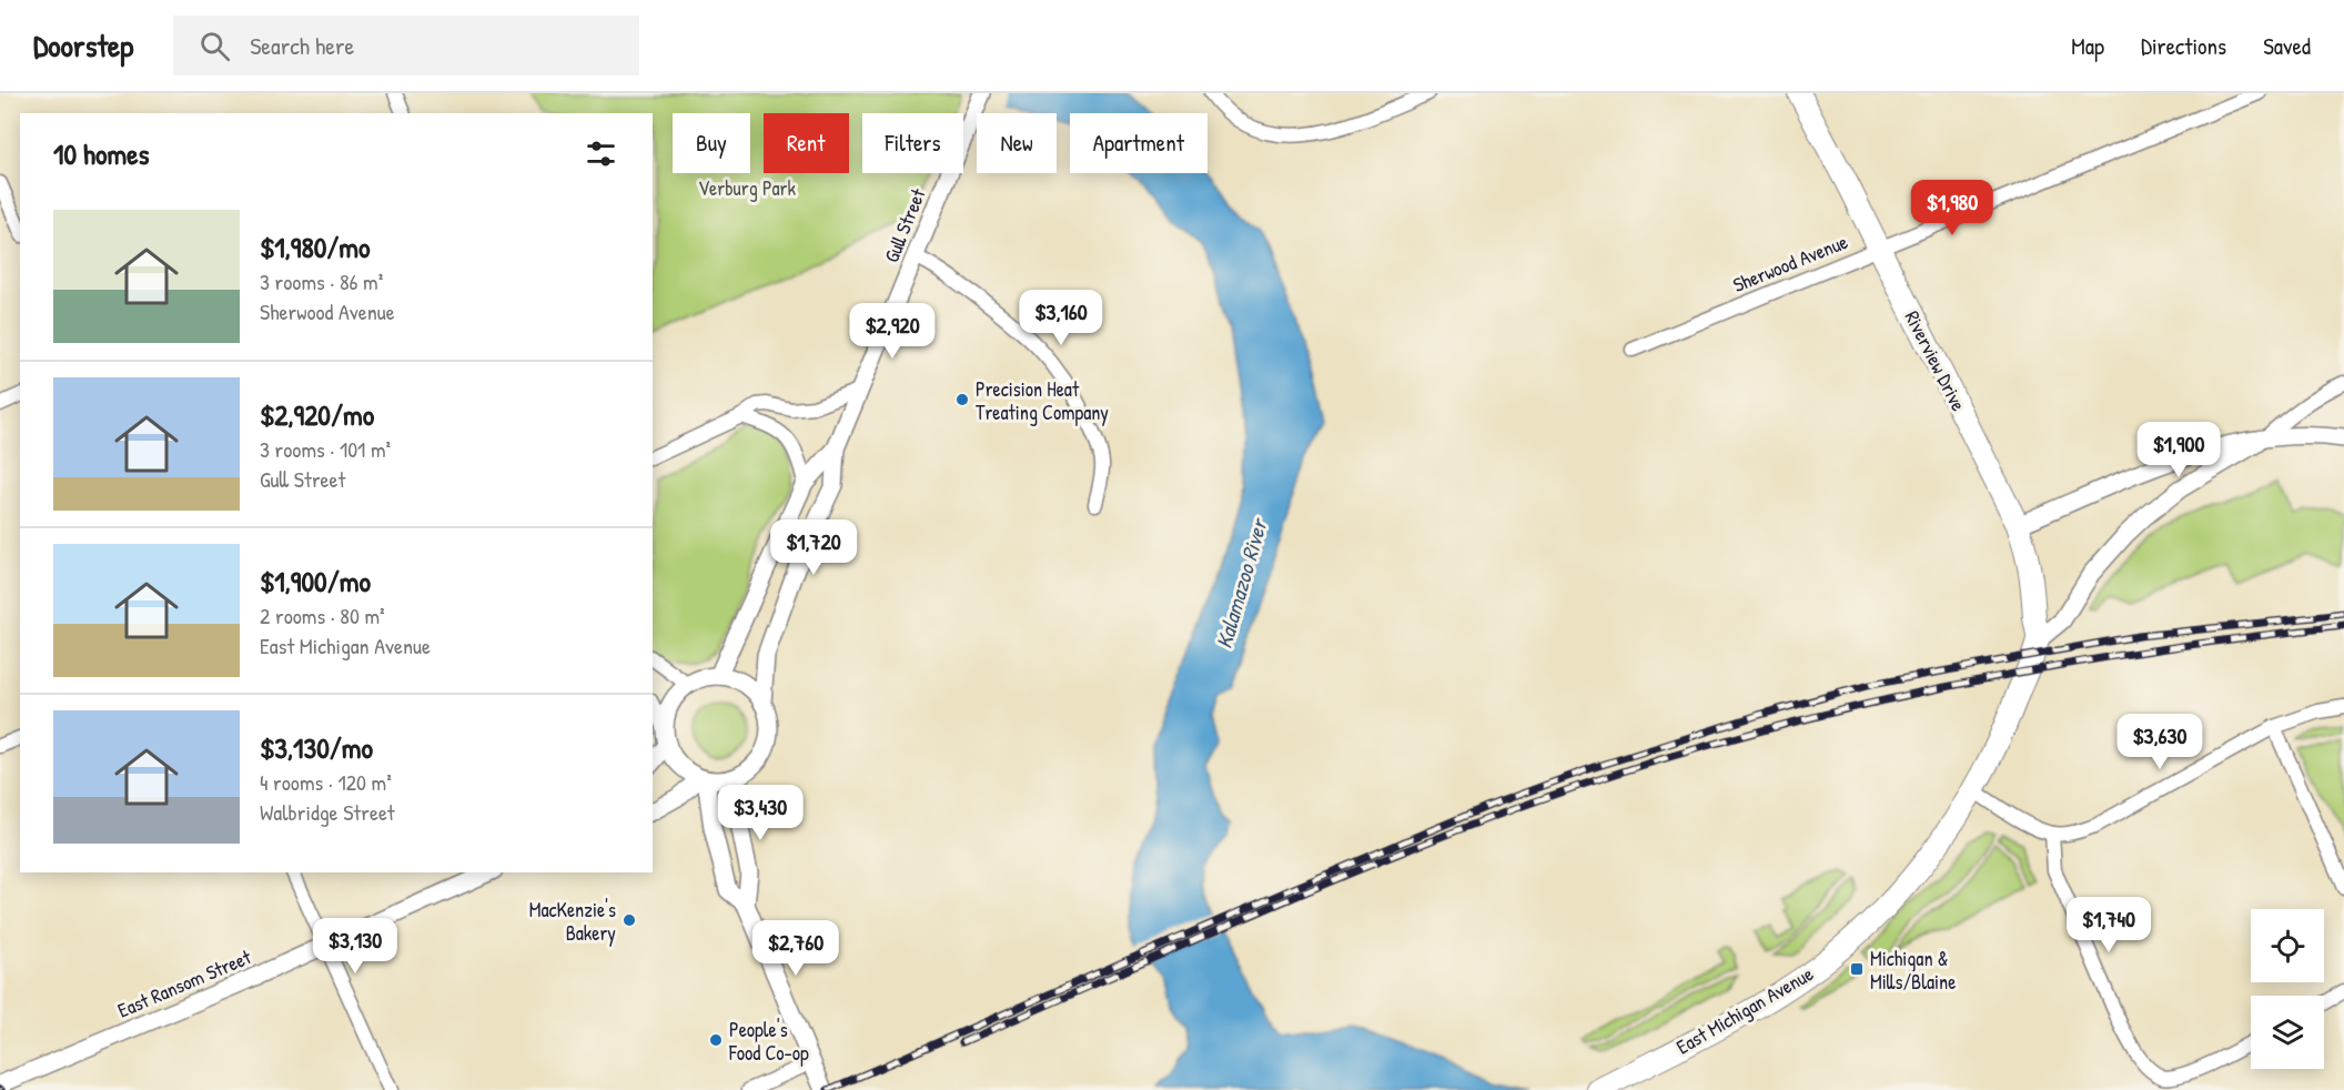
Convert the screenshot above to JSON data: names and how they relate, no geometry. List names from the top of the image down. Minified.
{"streets":{"main road":["Riverview Drive","East Michigan Avenue"],"street":["Gull Street","Sherwood Avenue","East Ransom Street"]},"crossings":[["Sherwood Avenue","Riverview Drive"],["Riverview Drive","East Michigan Avenue"]],"water":["Kalamazoo River"],"parks":["Verburg Park"],"places":{"other":["Precision Heat Treating Company","MacKenzie's Bakery","People's Food Co-op"],"transit":["Michigan & Mills/Blaine"]},"page":{"header":"Doorstep","search":"Search here","nav":["Map","Directions","Saved"],"chip":["Buy","Rent","Filters","New","Apartment"],"heading":"10 homes","price":["$1,980","$3,160","$2,920","$1,900","$1,720","$3,630","$3,430","$1,740","$3,130","$2,760"],"list":[{"name":"$1,980/mo","note":"3 rooms · 86 m² · Sherwood Avenue"},{"name":"$2,920/mo","note":"3 rooms · 101 m² · Gull Street"},{"name":"$1,900/mo","note":"2 rooms · 80 m² · East Michigan Avenue"},{"name":"$3,130/mo","note":"4 rooms · 120 m² · Walbridge Street"}]}}
